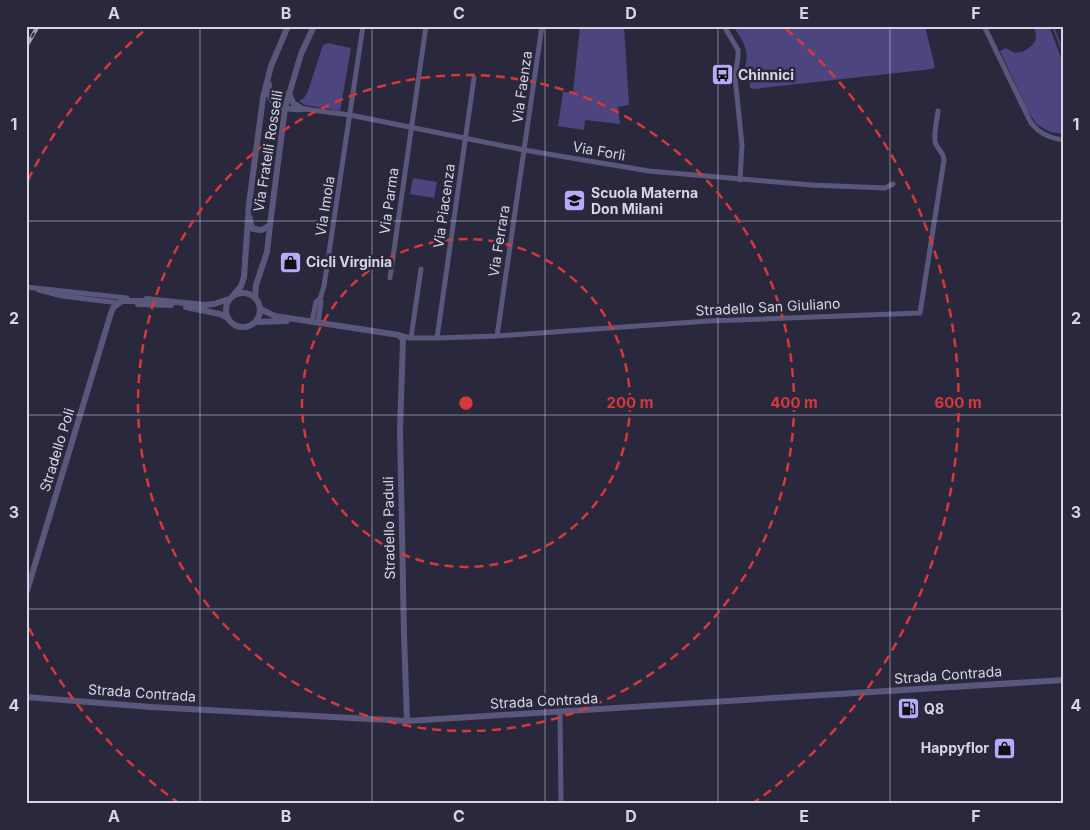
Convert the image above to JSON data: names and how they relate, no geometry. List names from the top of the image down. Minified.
{"streets":{"street":["Via Faenza","Via Fratelli Rosselli","Via Forlì","Via Parma","Via Imola","Via Piacenza","Via Ferrara","Stradello San Giuliano","Stradello Poli","Stradello Paduli","Strada Contrada"]},"crossings":[["Via Faenza","Via Forlì"],["Via Faenza","Via Ferrara"],["Via Fratelli Rosselli","Stradello San Giuliano"],["Via Forlì","Via Parma"],["Via Forlì","Via Imola"],["Via Forlì","Via Piacenza"],["Via Forlì","Via Ferrara"],["Via Imola","Stradello San Giuliano"],["Via Piacenza","Stradello San Giuliano"],["Via Ferrara","Stradello San Giuliano"],["Stradello San Giuliano","Stradello Paduli"],["Stradello Paduli","Strada Contrada"]],"places":{"bus stop":["Chinnici"],"school or university":["Scuola Materna Don Milani"],"shop":["Cicli Virginia","Happyflor"],"fuel station":["Q8"]},"grid":{"columns":["A","B","C","D","E","F"],"rows":["1","2","3","4"]},"rings":["200 m","400 m","600 m"]}
